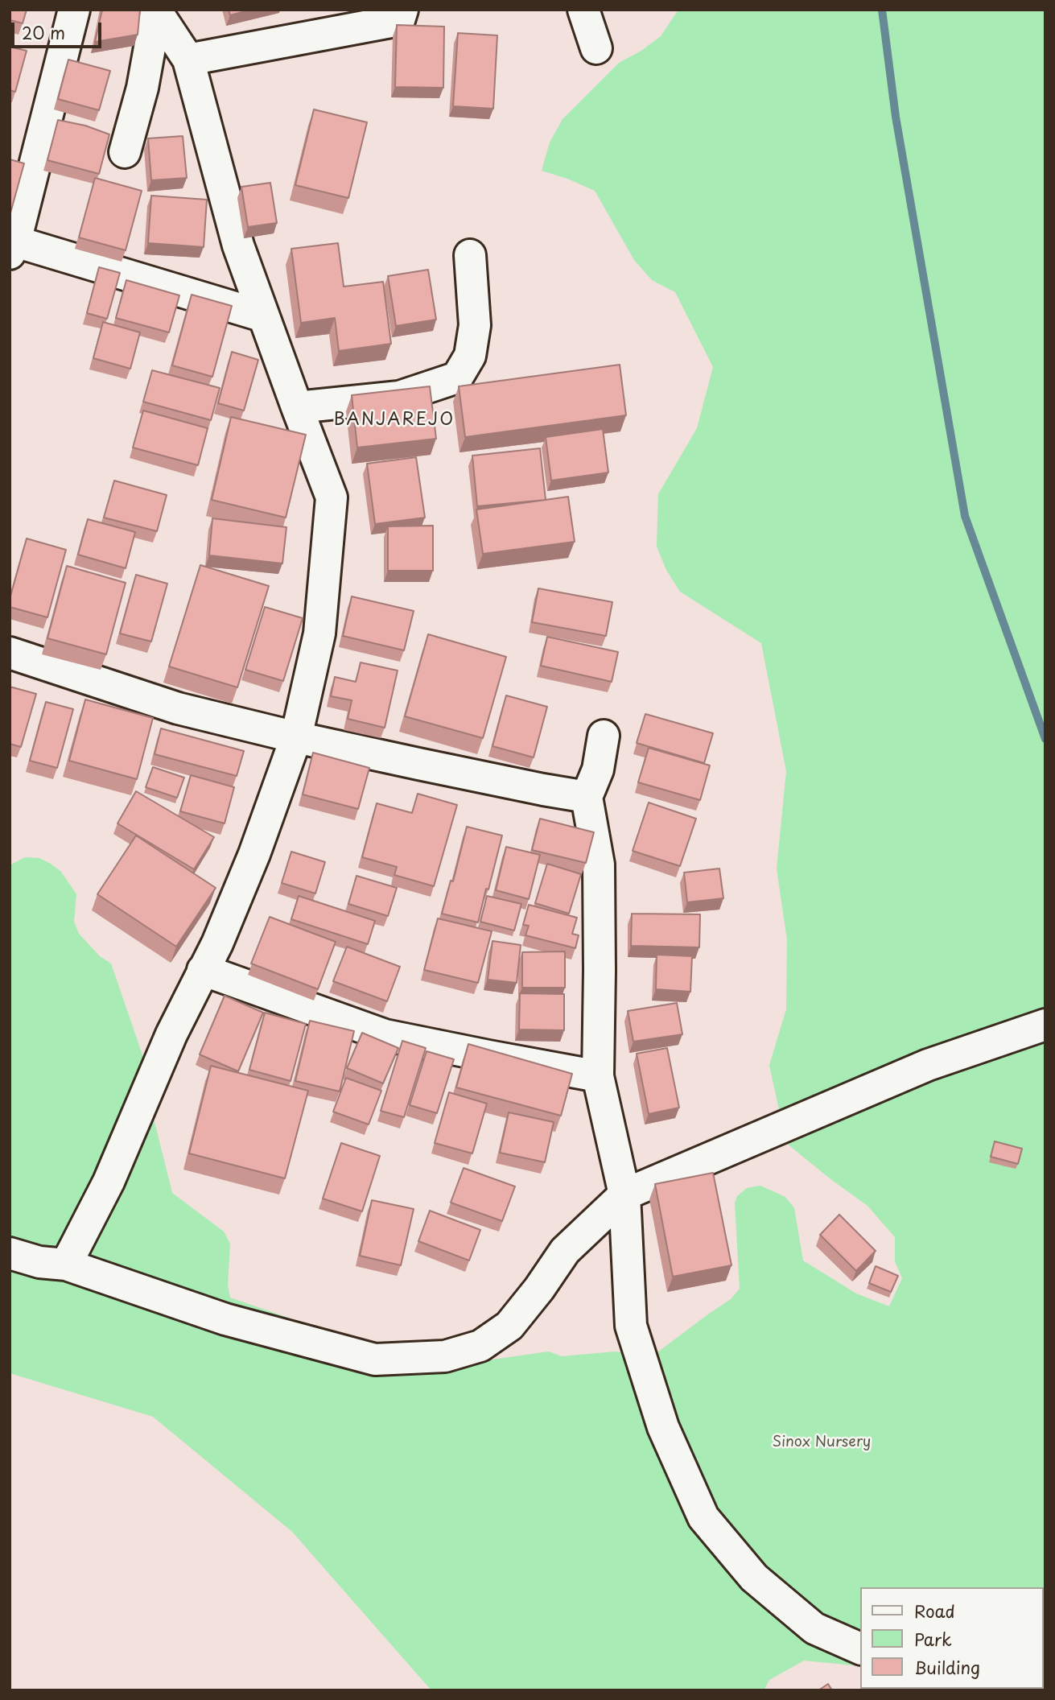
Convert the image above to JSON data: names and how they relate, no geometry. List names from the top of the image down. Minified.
{"districts":["BANJAREJO"],"parks":["Sinox Nursery"],"legend":["Road","Park","Building"],"scale_bar":"20 m"}
